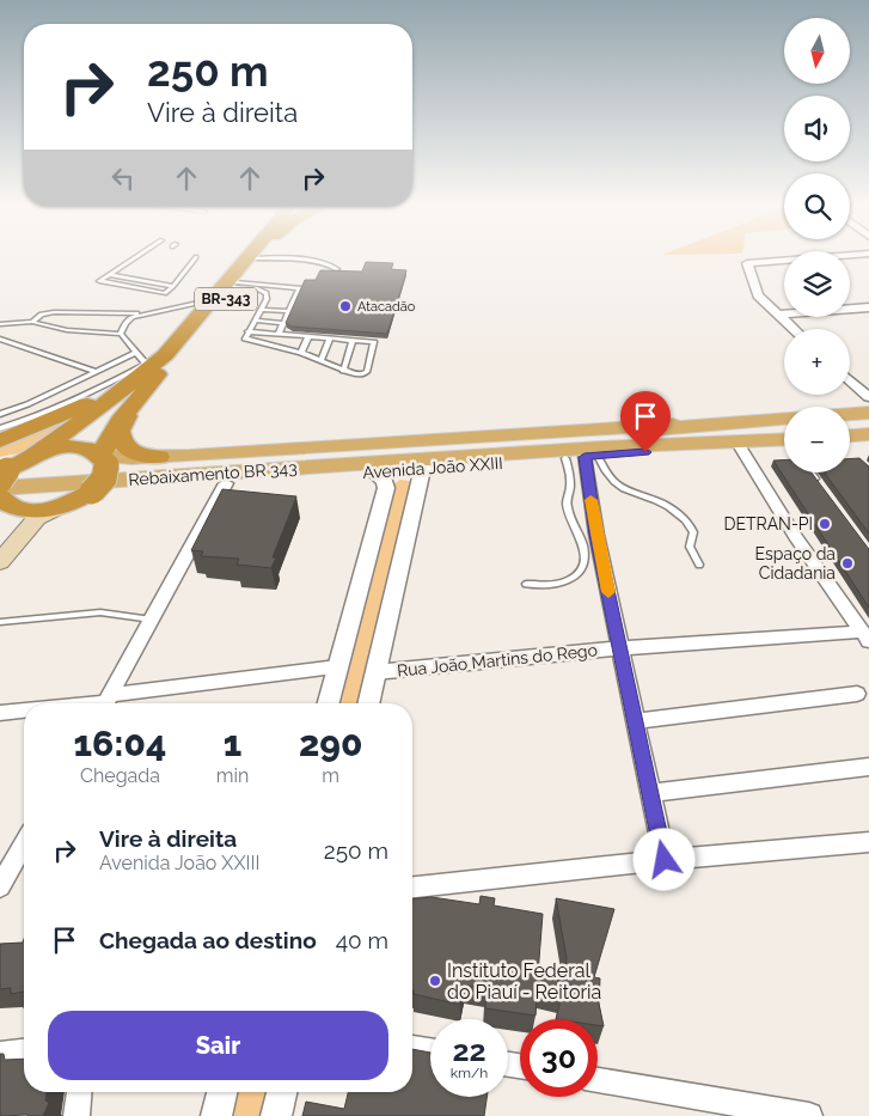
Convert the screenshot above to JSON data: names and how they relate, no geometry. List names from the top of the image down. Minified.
{"streets":{"highway":["BR-343"],"main road":["Avenida João XXIII","Rebaixamento BR 343"],"street":["Rua João Martins do Rego"]},"crossings":[["BR-343","Avenida João XXIII"],["BR-343","Rebaixamento BR 343"],["Avenida João XXIII","Rebaixamento BR 343"]],"places":["Atacadão","DETRAN-PI","Espaço da Cidadania","Instituto Federal do Piauí - Reitoria"],"north":"bottom","page":{"map_buttons":["+","−"],"turn":["250 m","Vire à direita"],"eta":["16:04","Chegada","1","min","290","m"],"list":[{"name":"Vire à direita","note":"Avenida João XXIII","value":"250 m"},{"name":"Chegada ao destino","value":"40 m"}],"buttons":"Sair","speed":"22 km/h","limit":"30"}}
